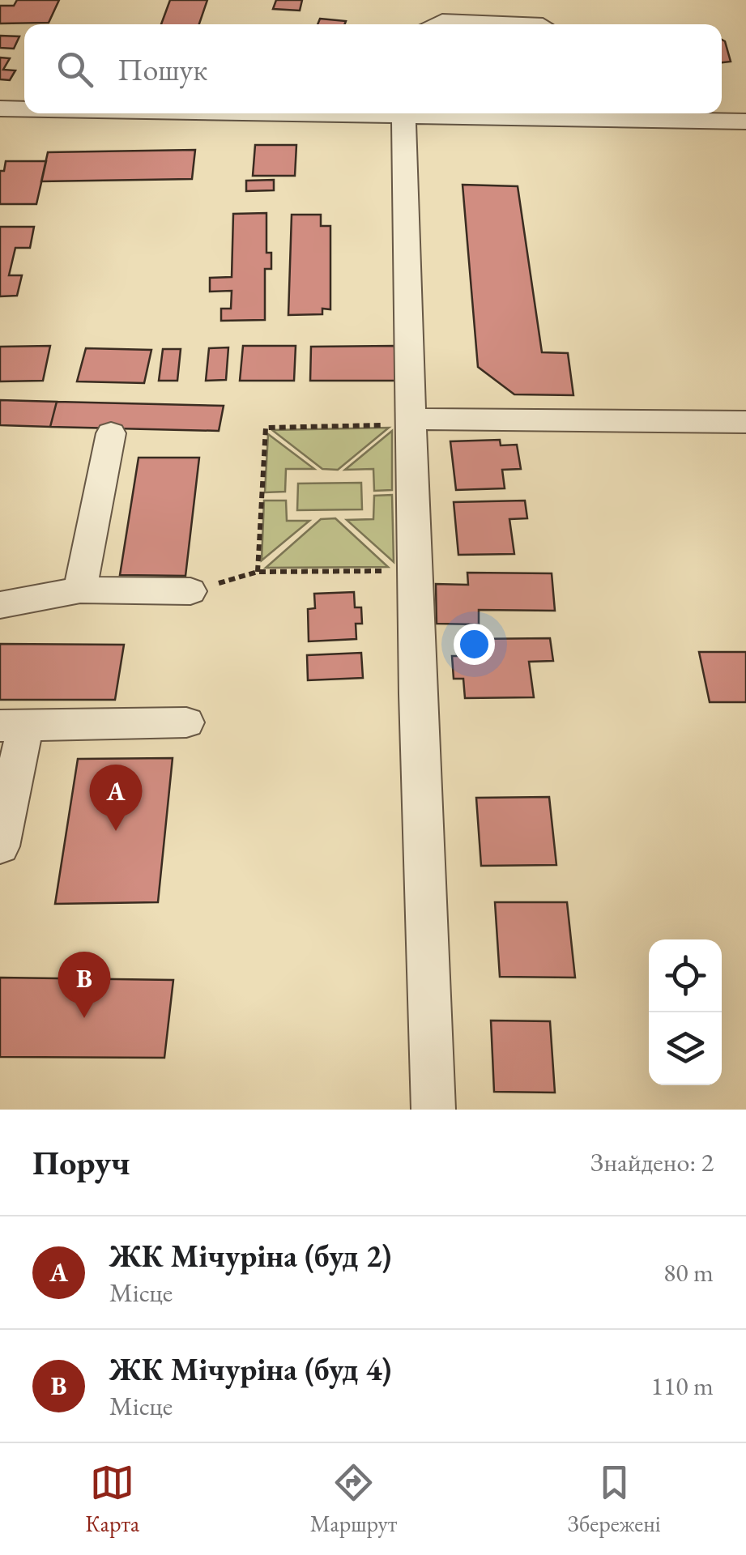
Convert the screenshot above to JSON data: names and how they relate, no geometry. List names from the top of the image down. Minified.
{"page":{"search":"Пошук","pins":["A","B"],"heading":["Поруч","Знайдено: 2"],"list":[{"mark":"A","name":"ЖК Мічуріна (буд 2)","note":"Місце","value":"80 m"},{"mark":"B","name":"ЖК Мічуріна (буд 4)","note":"Місце","value":"110 m"}],"nav":["Карта","Маршрут","Збережені"]}}
